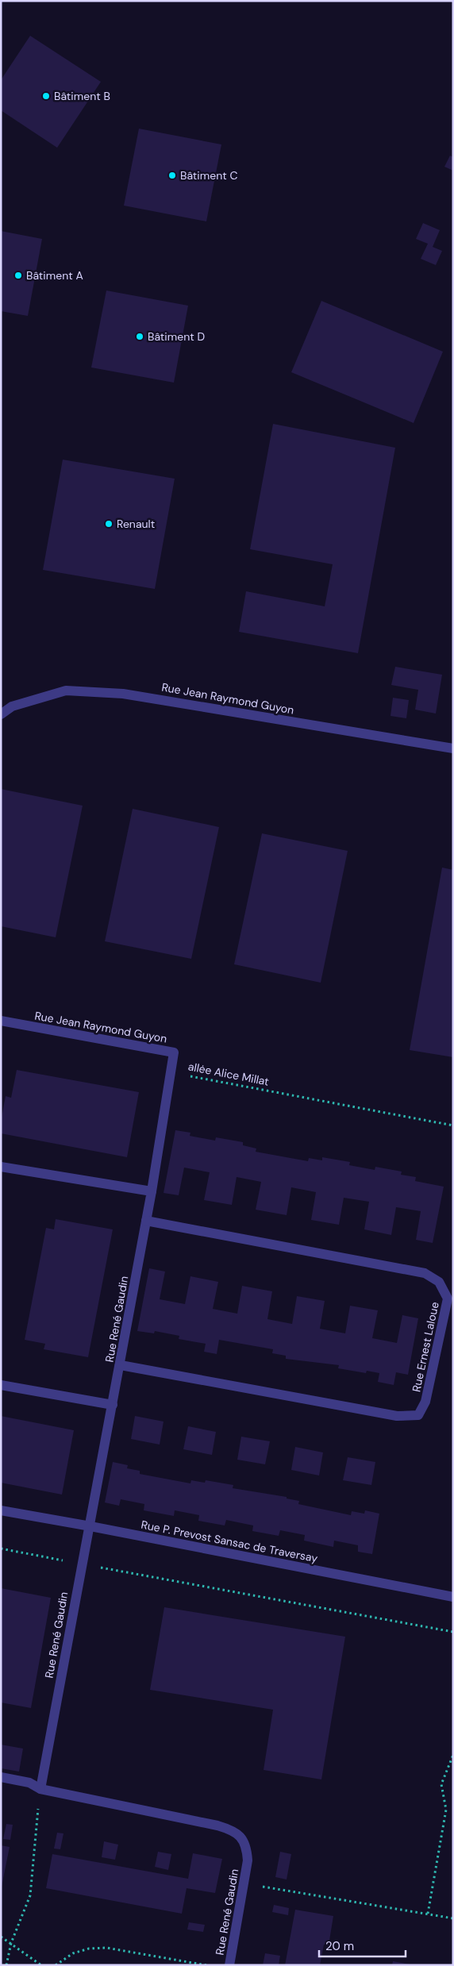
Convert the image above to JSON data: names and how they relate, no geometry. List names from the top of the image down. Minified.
{"streets":{"street":["Rue Jean Raymond Guyon","Rue René Gaudin","Rue Ernest Laloue","Rue P. Prevost Sansac de Traversay"],"path":["allėe Alice Millat"]},"crossings":[["Rue Jean Raymond Guyon","allėe Alice Millat"],["Rue Jean Raymond Guyon","Rue René Gaudin"],["Rue René Gaudin","Rue Ernest Laloue"],["Rue René Gaudin","Rue P. Prevost Sansac de Traversay"]],"places":["Bâtiment B","Bâtiment C","Bâtiment A","Bâtiment D","Renault"],"scale_bar":"20 m"}
